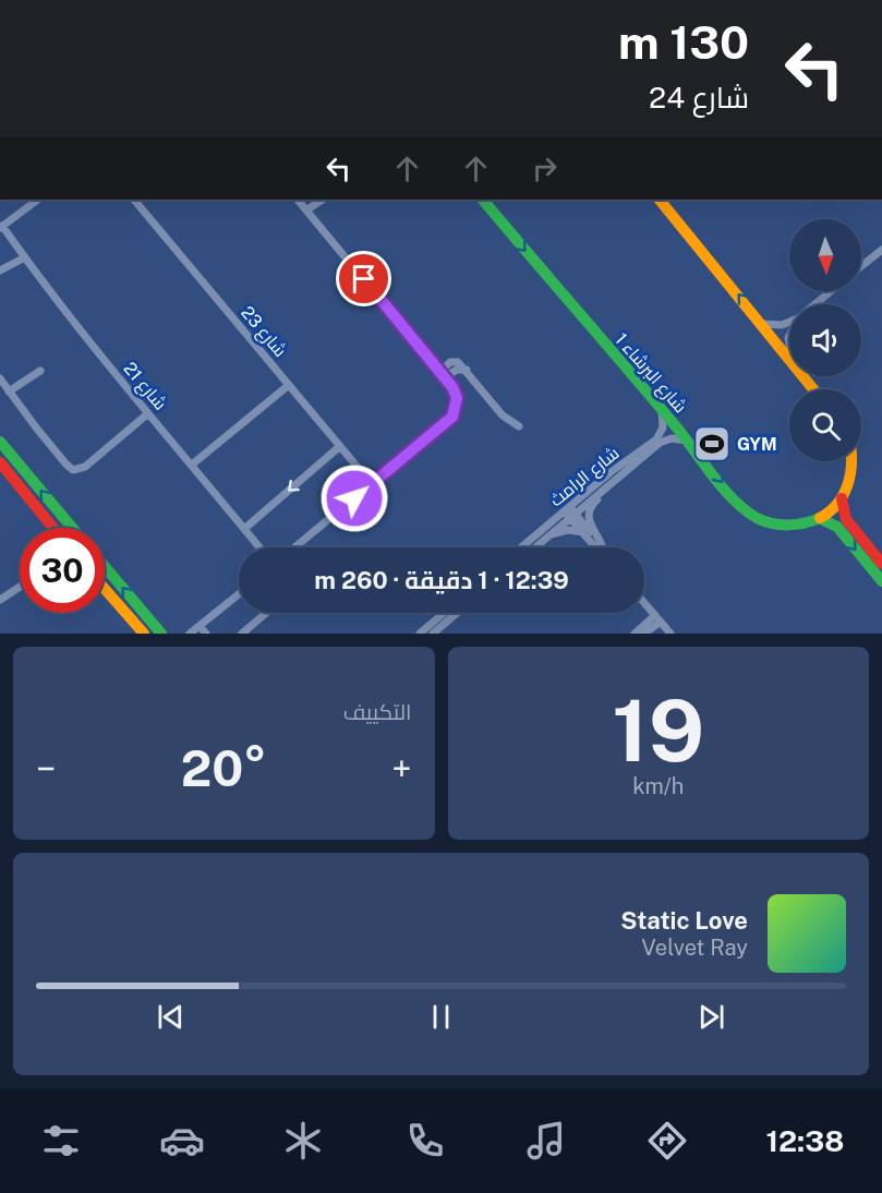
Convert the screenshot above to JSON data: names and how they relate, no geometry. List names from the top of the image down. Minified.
{"streets":{"street":["شارع 23","شارع البرشاء 1","شارع 21","شارع الرامث"]},"crossings":[["شارع البرشاء 1","شارع الرامث"]],"one_way":["شارع البرشاء 1"],"places":{"sports":["GYM"]},"north":"bottom","page":{"turn":["130 m","شارع 24"],"limit":"30","trip":"12:39 · 1 دقيقة · 260 m","tile":[["19","km/h"],"التكييف"],"heat":["−","20°","+"],"song":["Static Love","Velvet Ray"],"tabs":"12:38"}}
